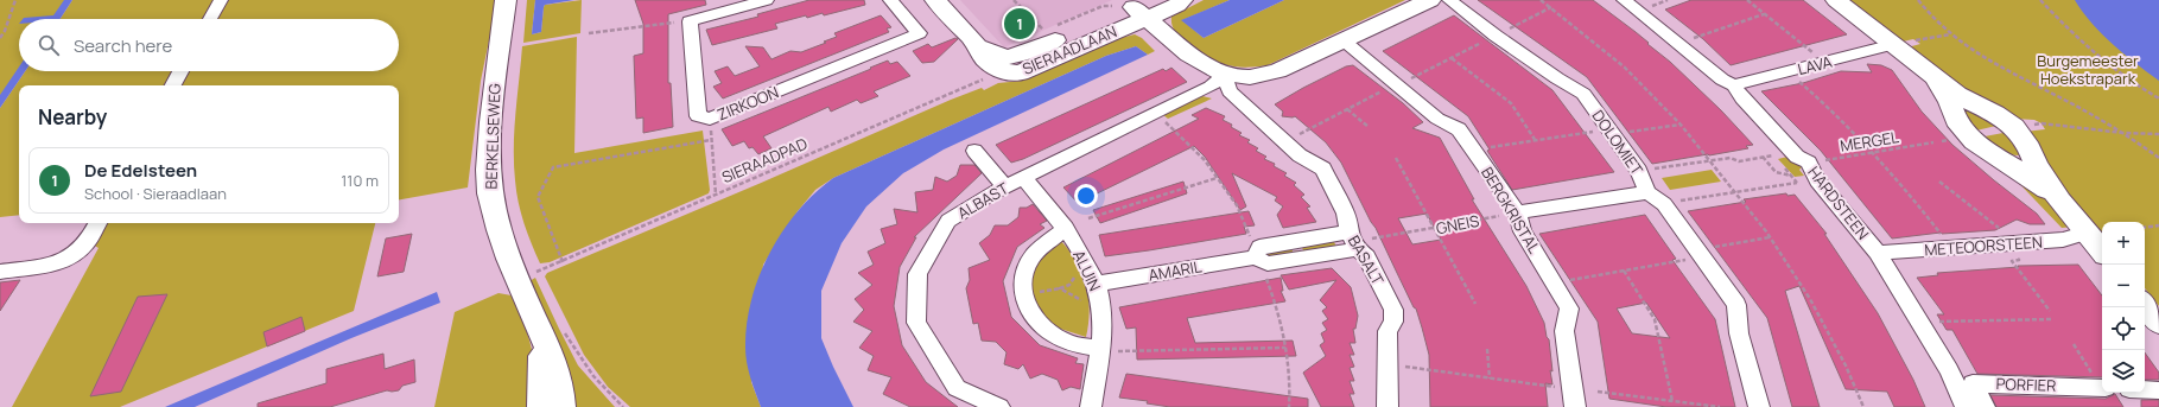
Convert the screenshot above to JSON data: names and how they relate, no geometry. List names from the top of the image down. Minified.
{"streets":{"street":["SIERAADLAAN","LAVA","ZIRKOON","BERKELSEWEG","DOLOMIET","ALBAST","HARDSTEEN","BERGKRISTAL","METEOORSTEEN","BASALT","ALUIN","AMARIL","PORFIER"],"path":["MERGEL","SIERAADPAD","GNEIS"]},"crossings":[["SIERAADLAAN","SIERAADPAD"],["LAVA","HARDSTEEN"],["MERGEL","HARDSTEEN"],["ALBAST","BASALT"],["ALBAST","ALUIN"],["HARDSTEEN","METEOORSTEEN"],["BERGKRISTAL","GNEIS"],["GNEIS","BASALT"],["GNEIS","AMARIL"],["BASALT","AMARIL"],["ALUIN","AMARIL"]],"parks":["Burgemeester Hoekstrapark"],"page":{"pins":"1","search":"Search here","heading":"Nearby","list":[{"mark":"1","name":"De Edelsteen","note":"School · Sieraadlaan","value":"110 m"}],"map_buttons":["+","−"]}}
